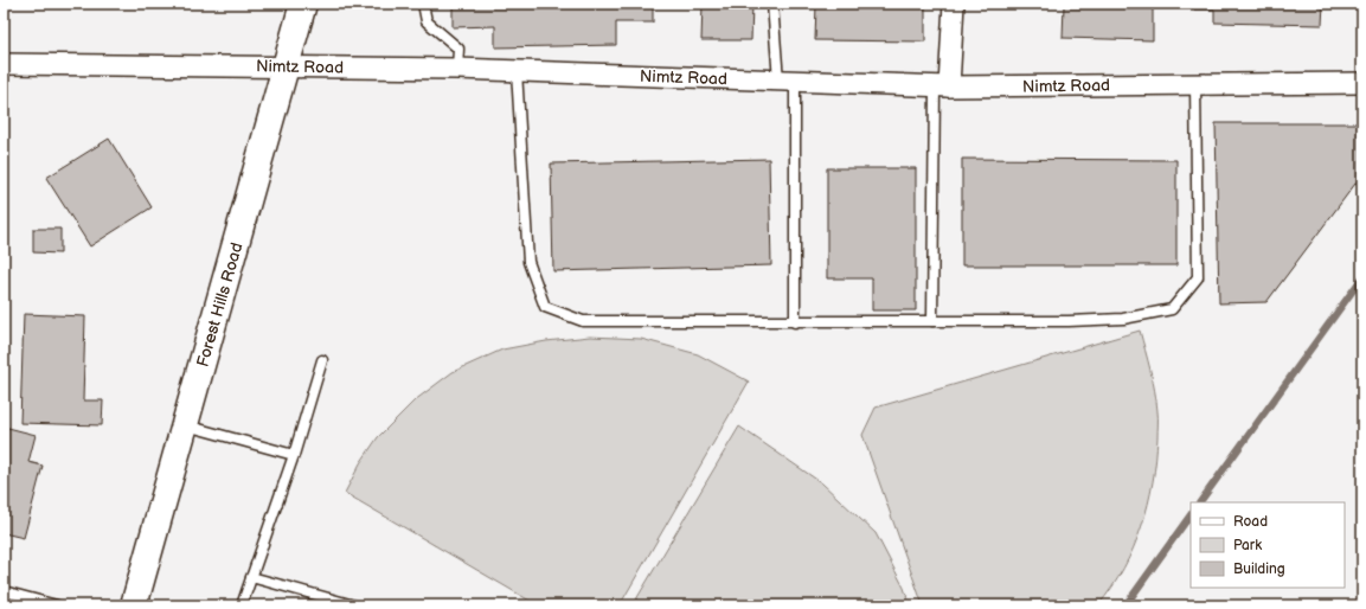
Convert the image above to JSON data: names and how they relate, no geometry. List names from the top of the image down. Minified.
{"streets":{"street":["Nimtz Road","Forest Hills Road"]},"crossings":[["Nimtz Road","Forest Hills Road"]],"legend":["Road","Park","Building"]}
